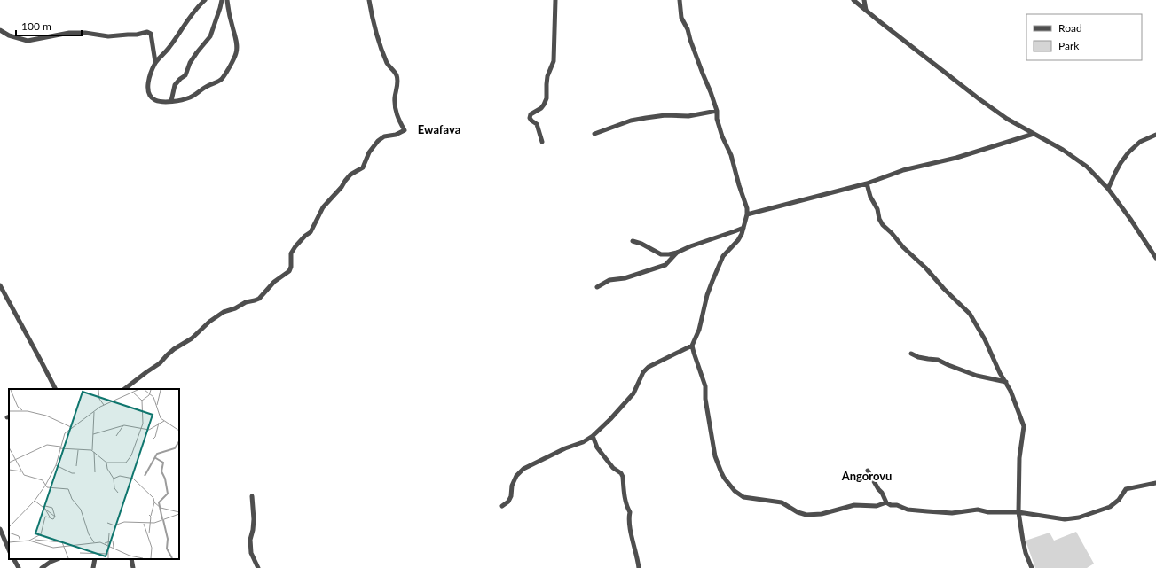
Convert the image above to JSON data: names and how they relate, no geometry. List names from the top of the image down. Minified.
{"districts":["Ewafava","Angorovu"],"legend":["Road","Park"],"scale_bar":"100 m"}
